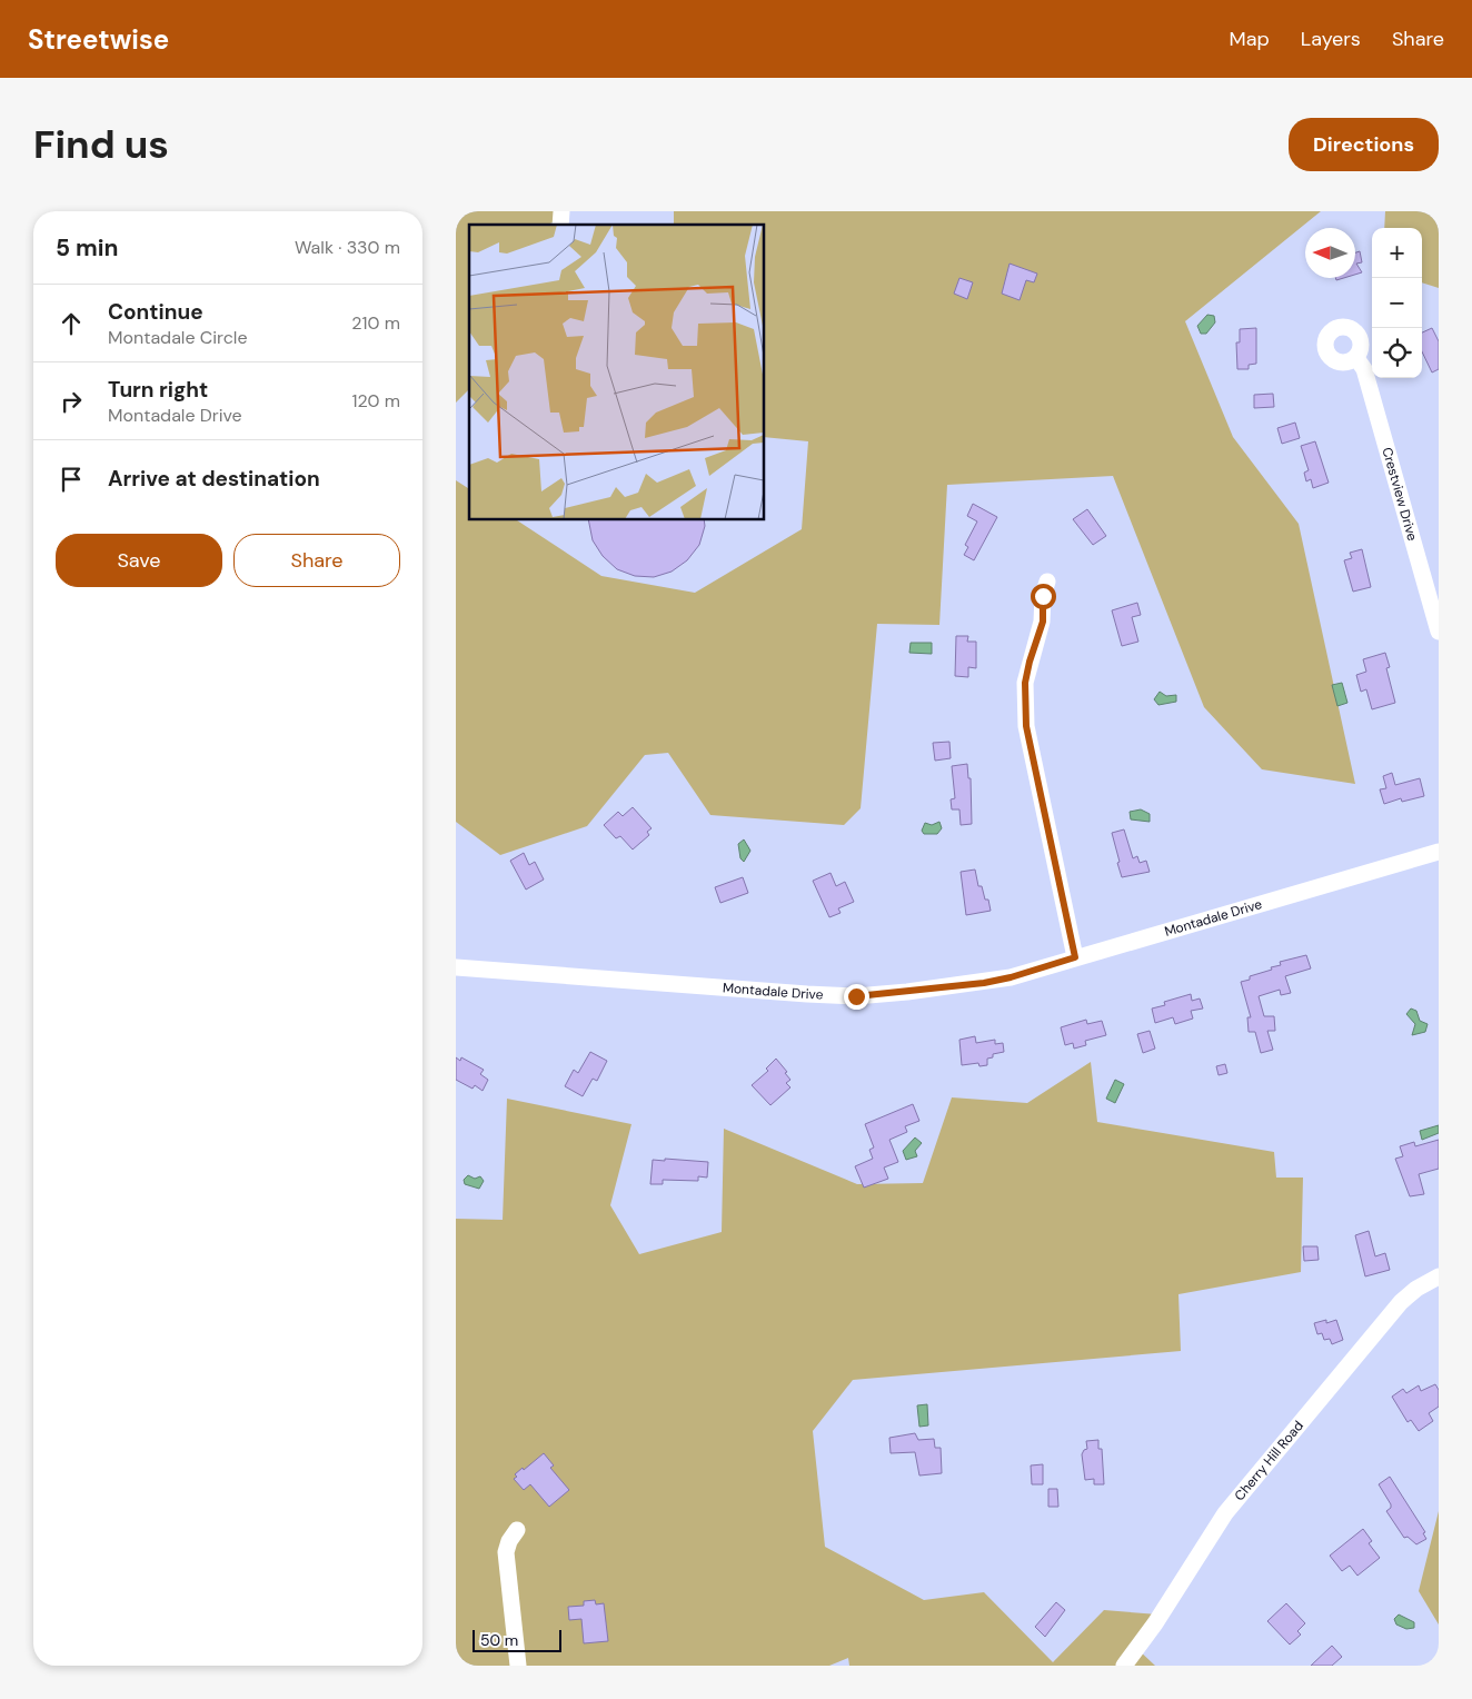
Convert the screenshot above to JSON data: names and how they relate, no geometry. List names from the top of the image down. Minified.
{"streets":{"street":["Crestview Drive","Montadale Drive","Cherry Hill Road"]},"scale_bar":"50 m","north":"left","page":{"header":"Streetwise","nav":["Map","Layers","Share"],"buttons":["Directions",["Save","Share"]],"title":"Find us","heading":["5 min","Walk · 330 m"],"map_buttons":["+","−"],"list":[["Continue","Montadale Circle","210 m"],["Turn right","Montadale Drive","120 m"],"Arrive at destination"],"scale":"50 m"}}
